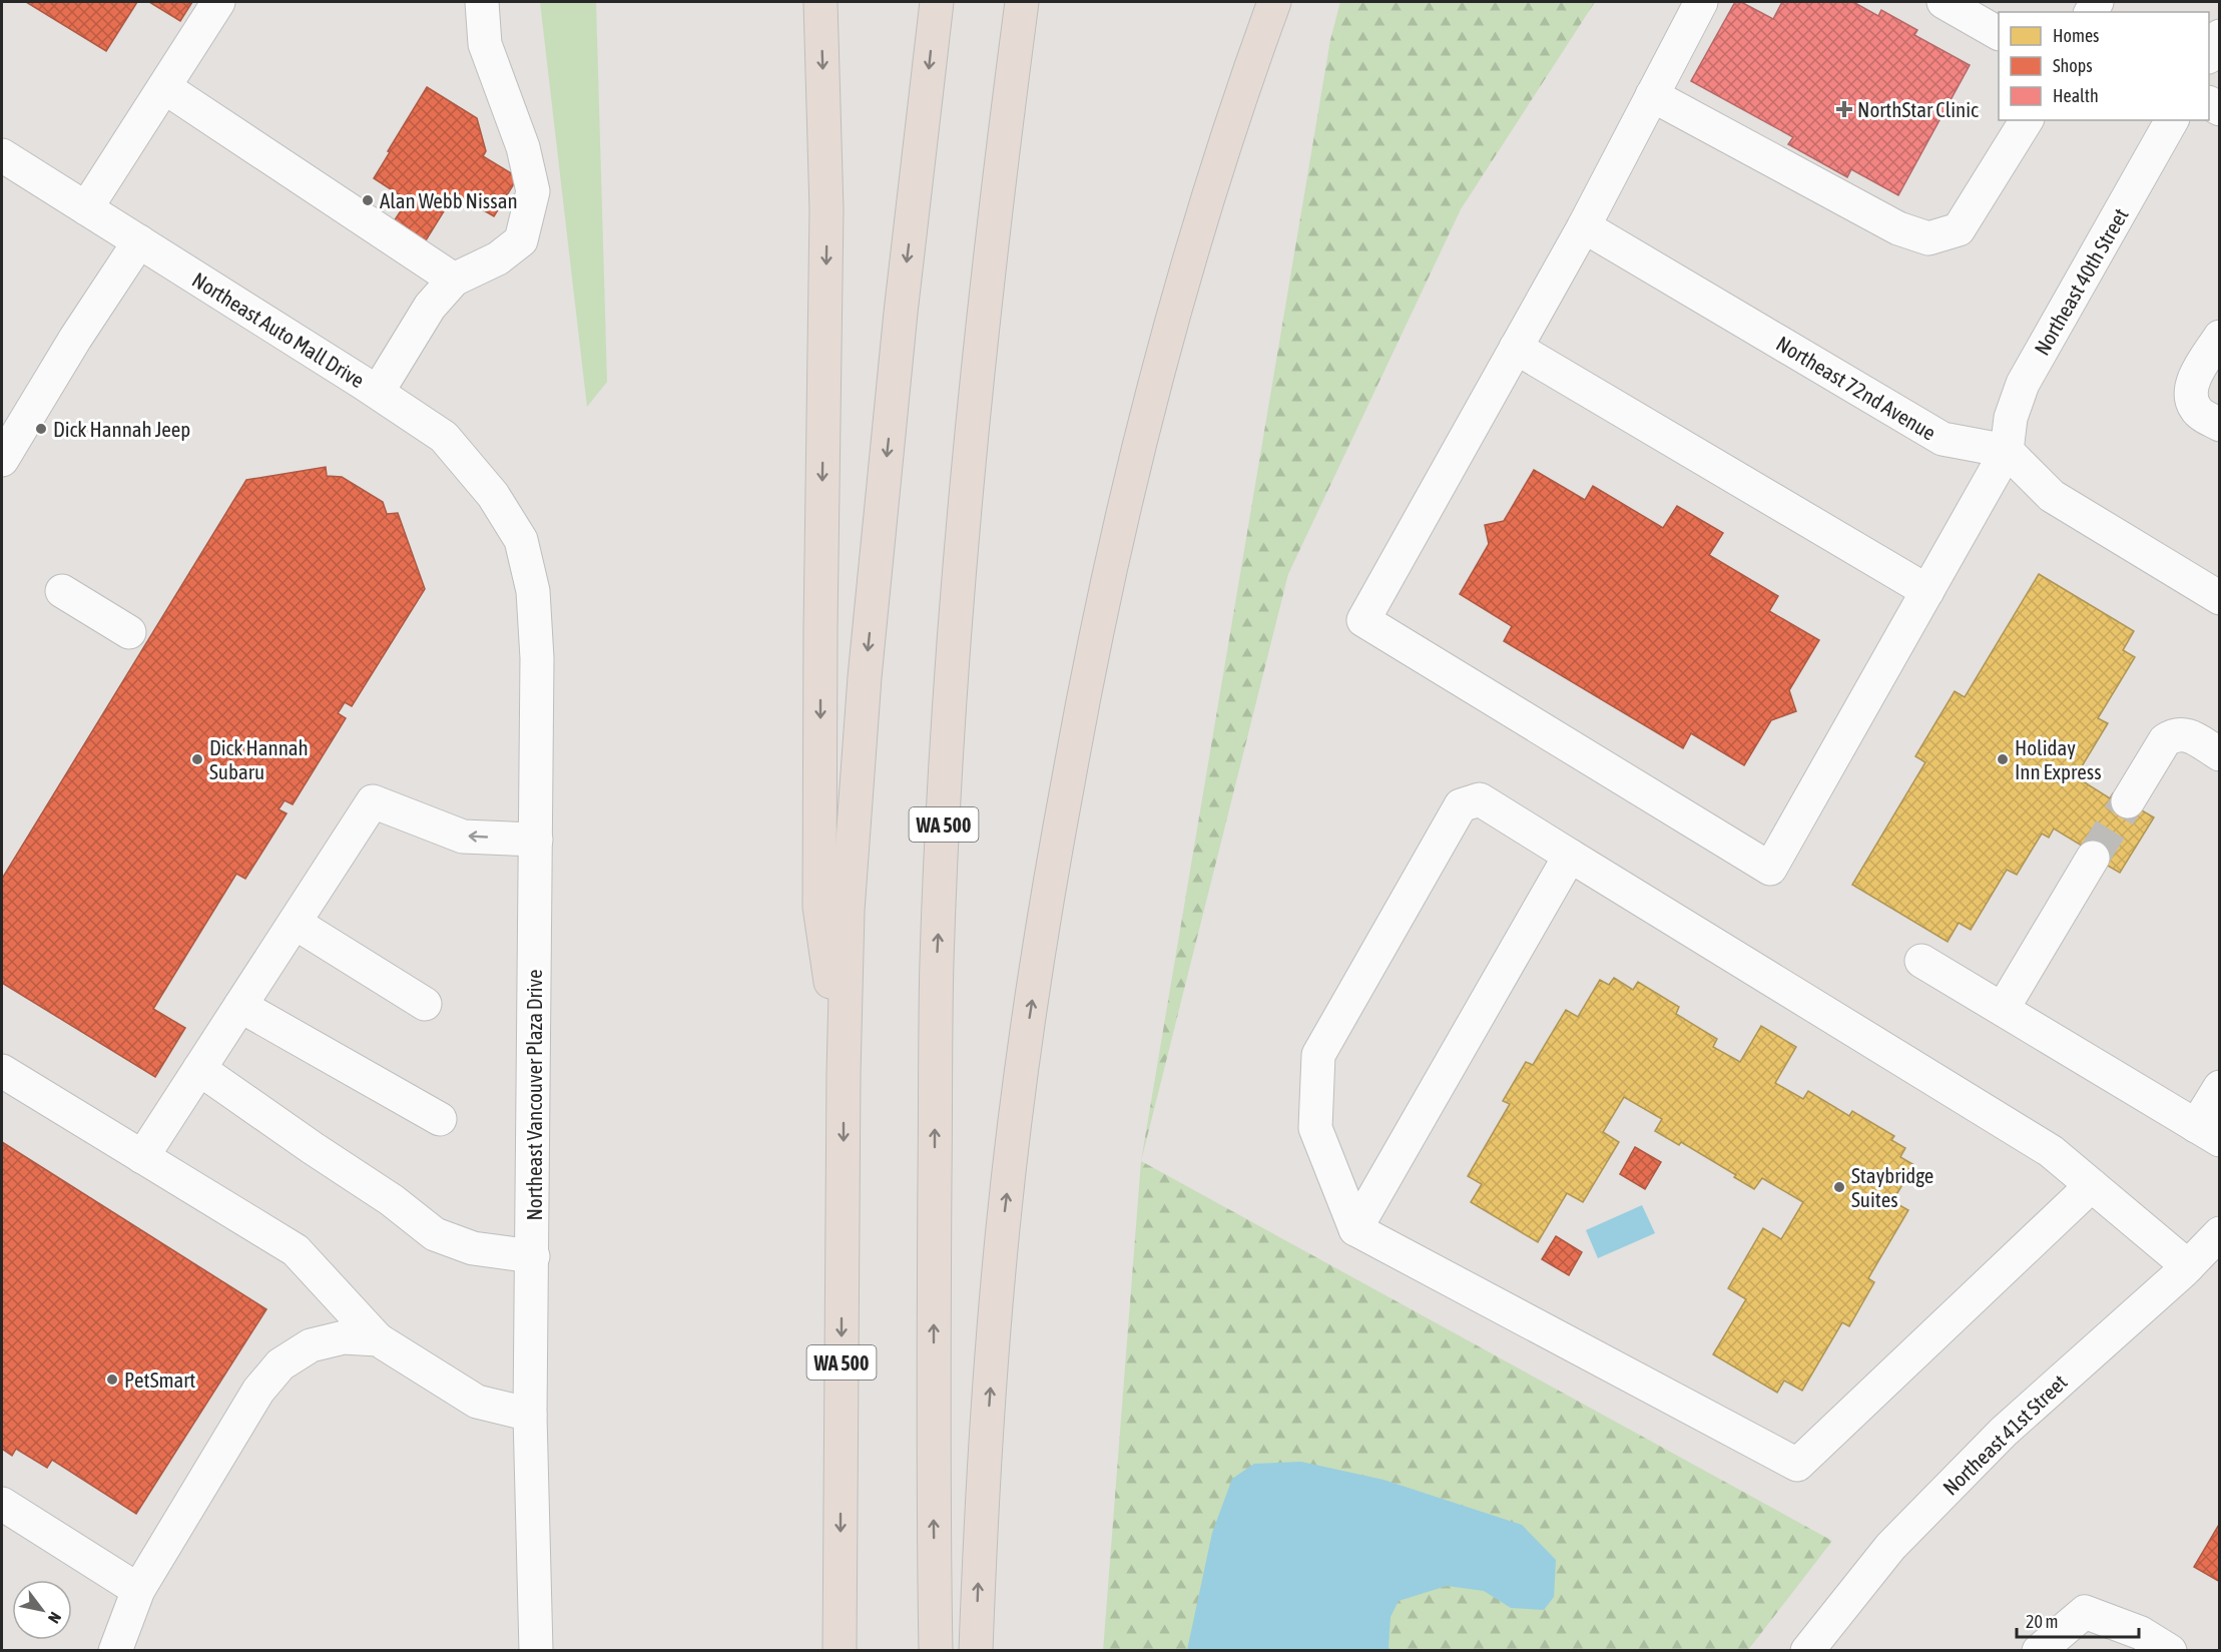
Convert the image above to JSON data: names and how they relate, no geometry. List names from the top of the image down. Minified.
{"streets":{"highway":["WA 500"],"street":["Northeast 40th Street","Northeast Auto Mall Drive","Northeast 72nd Avenue","Northeast Vancouver Plaza Drive","Northeast 41st Street"]},"crossings":[["Northeast 40th Street","Northeast 72nd Avenue"],["Northeast Auto Mall Drive","Northeast Vancouver Plaza Drive"]],"places":{"health":["NorthStar Clinic"],"other":["Alan Webb Nissan","Dick Hannah Jeep","Dick Hannah Subaru","Holiday Inn Express","Staybridge Suites","PetSmart"]},"legend":["Homes","Shops","Health"],"scale_bar":"20 m","north":"bottom right"}
